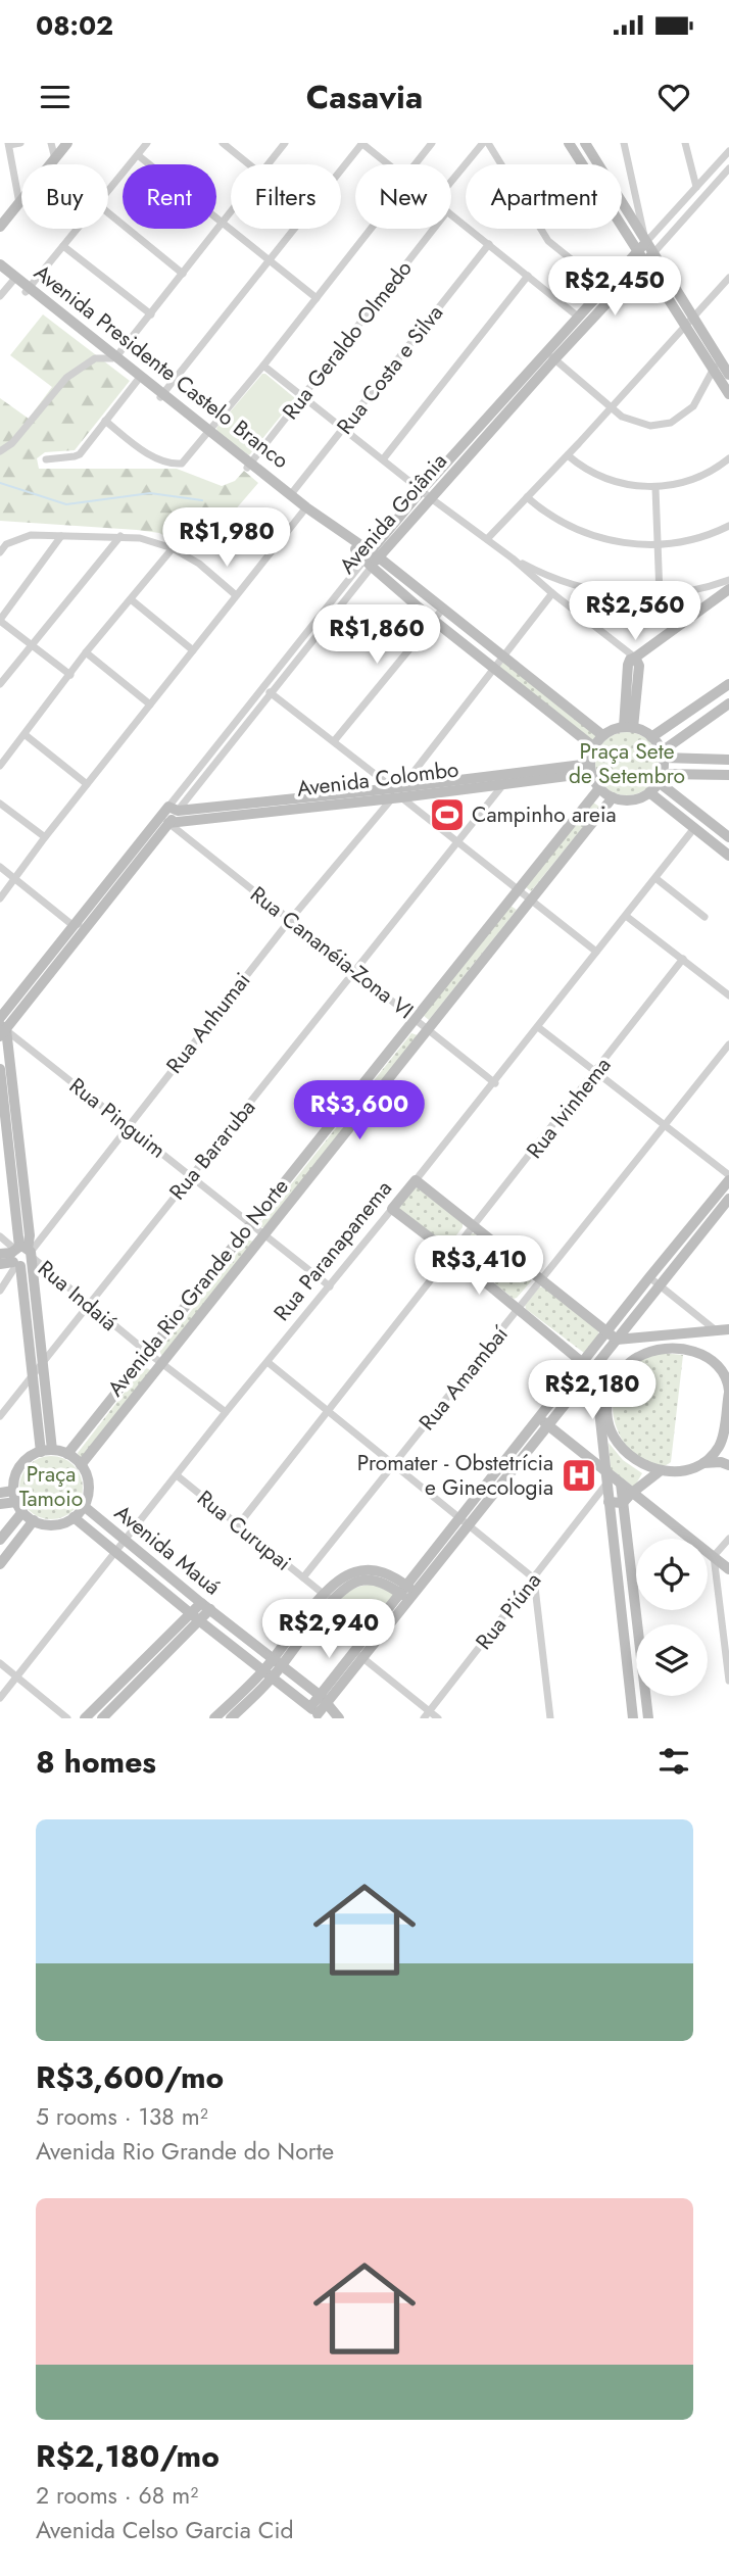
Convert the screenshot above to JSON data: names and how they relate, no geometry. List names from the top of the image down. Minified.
{"streets":{"street":["Rua Geraldo Olmedo","Avenida Presidente Castelo Branco","Rua Costa e Silva","Avenida Goiânia","Avenida Colombo","Rua Cananéia-Zona VI","Rua Anhumai","Rua Ivinhema","Rua Pinguim","Rua Bararuba","Rua Paranapanema","Avenida Rio Grande do Norte","Rua Indaiá","Rua Amambaí","Rua Curupai","Avenida Mauá","Rua Piúna"]},"crossings":[["Rua Geraldo Olmedo","Avenida Presidente Castelo Branco"],["Avenida Presidente Castelo Branco","Rua Costa e Silva"],["Avenida Presidente Castelo Branco","Avenida Goiânia"],["Avenida Presidente Castelo Branco","Avenida Colombo"],["Avenida Presidente Castelo Branco","Rua Anhumai"],["Avenida Presidente Castelo Branco","Avenida Rio Grande do Norte"],["Avenida Goiânia","Avenida Colombo"],["Avenida Goiânia","Rua Cananéia-Zona VI"],["Avenida Goiânia","Rua Pinguim"],["Avenida Colombo","Rua Cananéia-Zona VI"],["Avenida Colombo","Rua Anhumai"],["Avenida Colombo","Rua Bararuba"],["Avenida Colombo","Avenida Rio Grande do Norte"],["Rua Cananéia-Zona VI","Rua Anhumai"],["Rua Cananéia-Zona VI","Rua Bararuba"],["Rua Cananéia-Zona VI","Rua Paranapanema"],["Rua Cananéia-Zona VI","Avenida Rio Grande do Norte"],["Rua Anhumai","Rua Pinguim"],["Rua Anhumai","Rua Indaiá"],["Rua Ivinhema","Rua Curupai"],["Rua Pinguim","Rua Bararuba"],["Rua Pinguim","Rua Paranapanema"],["Rua Pinguim","Avenida Rio Grande do Norte"],["Rua Bararuba","Rua Indaiá"],["Rua Paranapanema","Rua Indaiá"],["Rua Paranapanema","Rua Curupai"],["Rua Paranapanema","Avenida Mauá"],["Avenida Rio Grande do Norte","Rua Indaiá"],["Avenida Rio Grande do Norte","Avenida Mauá"],["Rua Amambaí","Rua Curupai"]],"parks":["Praça Sete de Setembro","Praça Tamoio"],"places":{"sports":["Campinho areia"],"hospital":["Promater - Obstetrícia e Ginecologia"]},"page":{"status":"08:02","header":"Casavia","chip":["Buy","Rent","Filters","New","Apartment"],"price":["R$2,450","R$1,980","R$2,560","R$1,860","R$3,600","R$3,410","R$2,180","R$2,940"],"heading":"8 homes","list":[{"name":"R$3,600/mo","note":"5 rooms · 138 m² · Avenida Rio Grande do Norte"},{"name":"R$2,180/mo","note":"2 rooms · 68 m² · Avenida Celso Garcia Cid"}]}}
